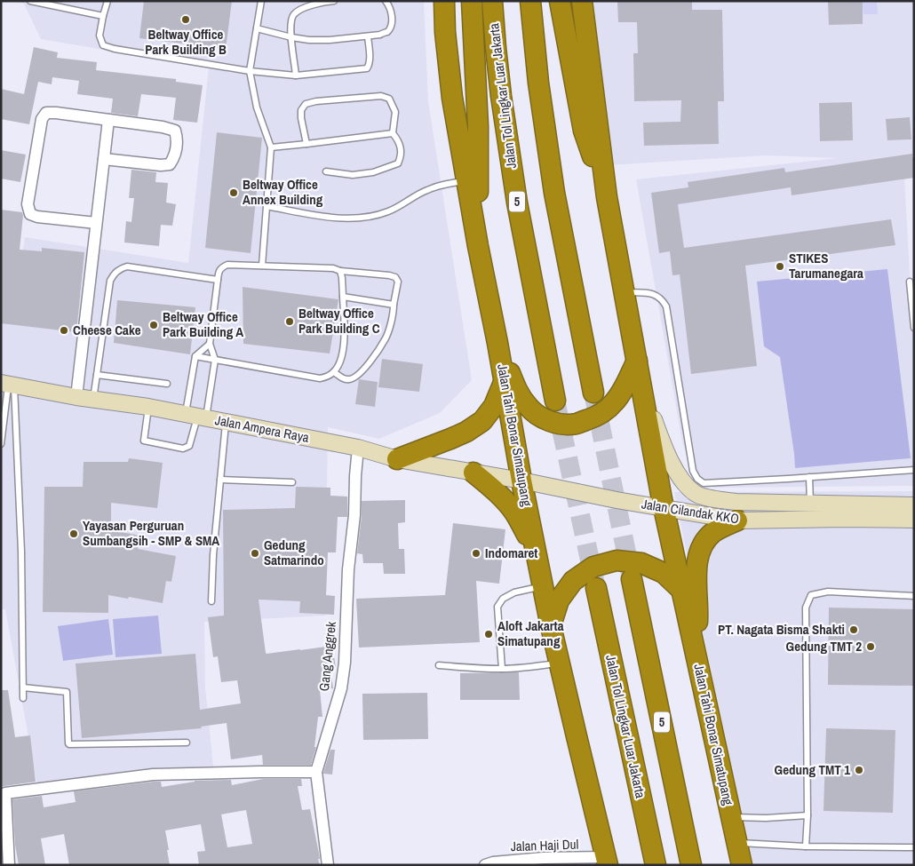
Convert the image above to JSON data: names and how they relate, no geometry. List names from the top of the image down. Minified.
{"streets":{"highway":["Jalan Tol Lingkar Luar Jakarta","5","Jalan Tahi Bonar Simatupang"],"street":["Jalan Ampera Raya","Jalan Cilandak KKO","Gang Anggrek","Jalan Haji Dul"]},"crossings":[["Jalan Ampera Raya","Jalan Tahi Bonar Simatupang"],["Jalan Ampera Raya","Jalan Cilandak KKO"],["Jalan Ampera Raya","Gang Anggrek"],["Jalan Tahi Bonar Simatupang","Jalan Cilandak KKO"],["Jalan Tahi Bonar Simatupang","Jalan Haji Dul"]],"places":["Beltway Office Park Building B","Beltway Office Annex Building","STIKES Tarumanegara","Beltway Office Park Building C","Beltway Office Park Building A","Cheese Cake","Yayasan Perguruan Sumbangsih - SMP & SMA","Gedung Satmarindo","Indomaret","PT. Nagata Bisma Shakti","Aloft Jakarta Simatupang","Gedung TMT 2","Gedung TMT 1"]}
